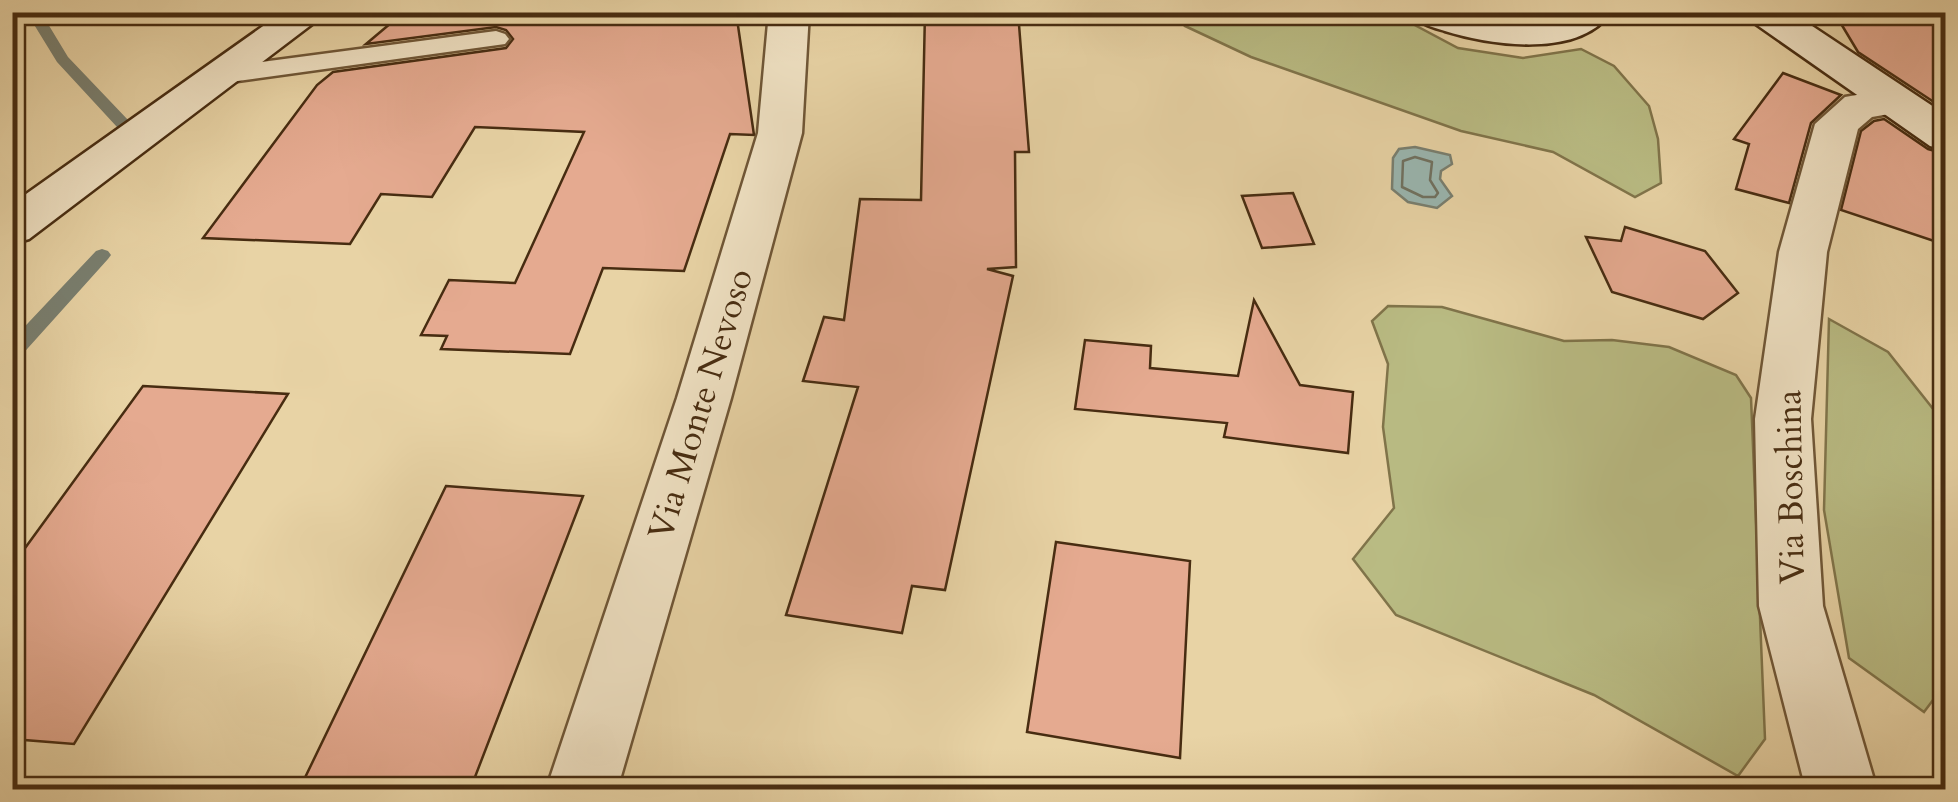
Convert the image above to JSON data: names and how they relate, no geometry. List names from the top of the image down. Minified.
{"streets":{"street":["Via Monte Nevoso","Via Boschina"]}}
